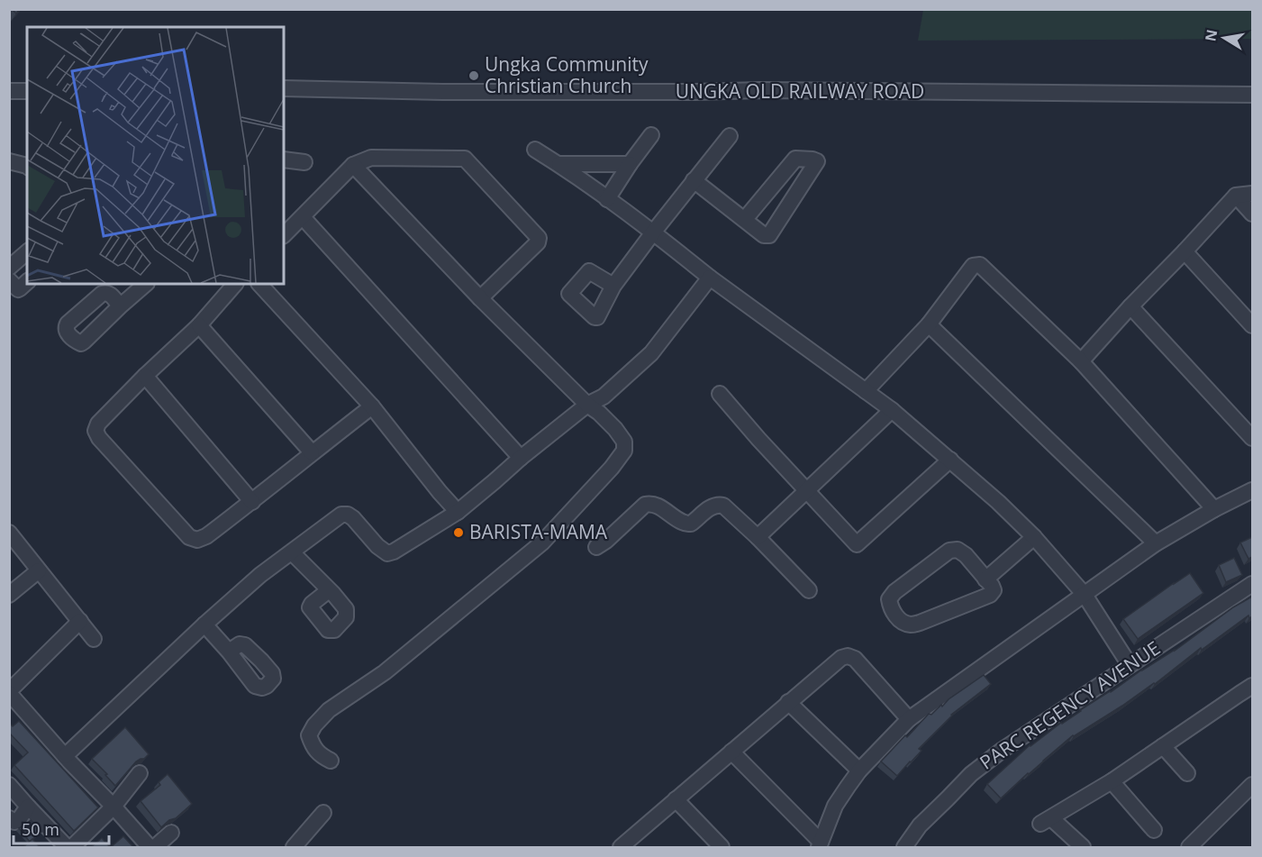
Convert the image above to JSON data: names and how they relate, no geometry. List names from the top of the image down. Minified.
{"streets":{"street":["UNGKA OLD RAILWAY ROAD","PARC REGENCY AVENUE"]},"places":["Ungka Community Christian Church","BARISTA-MAMA"],"scale_bar":"50 m","north":"left"}
